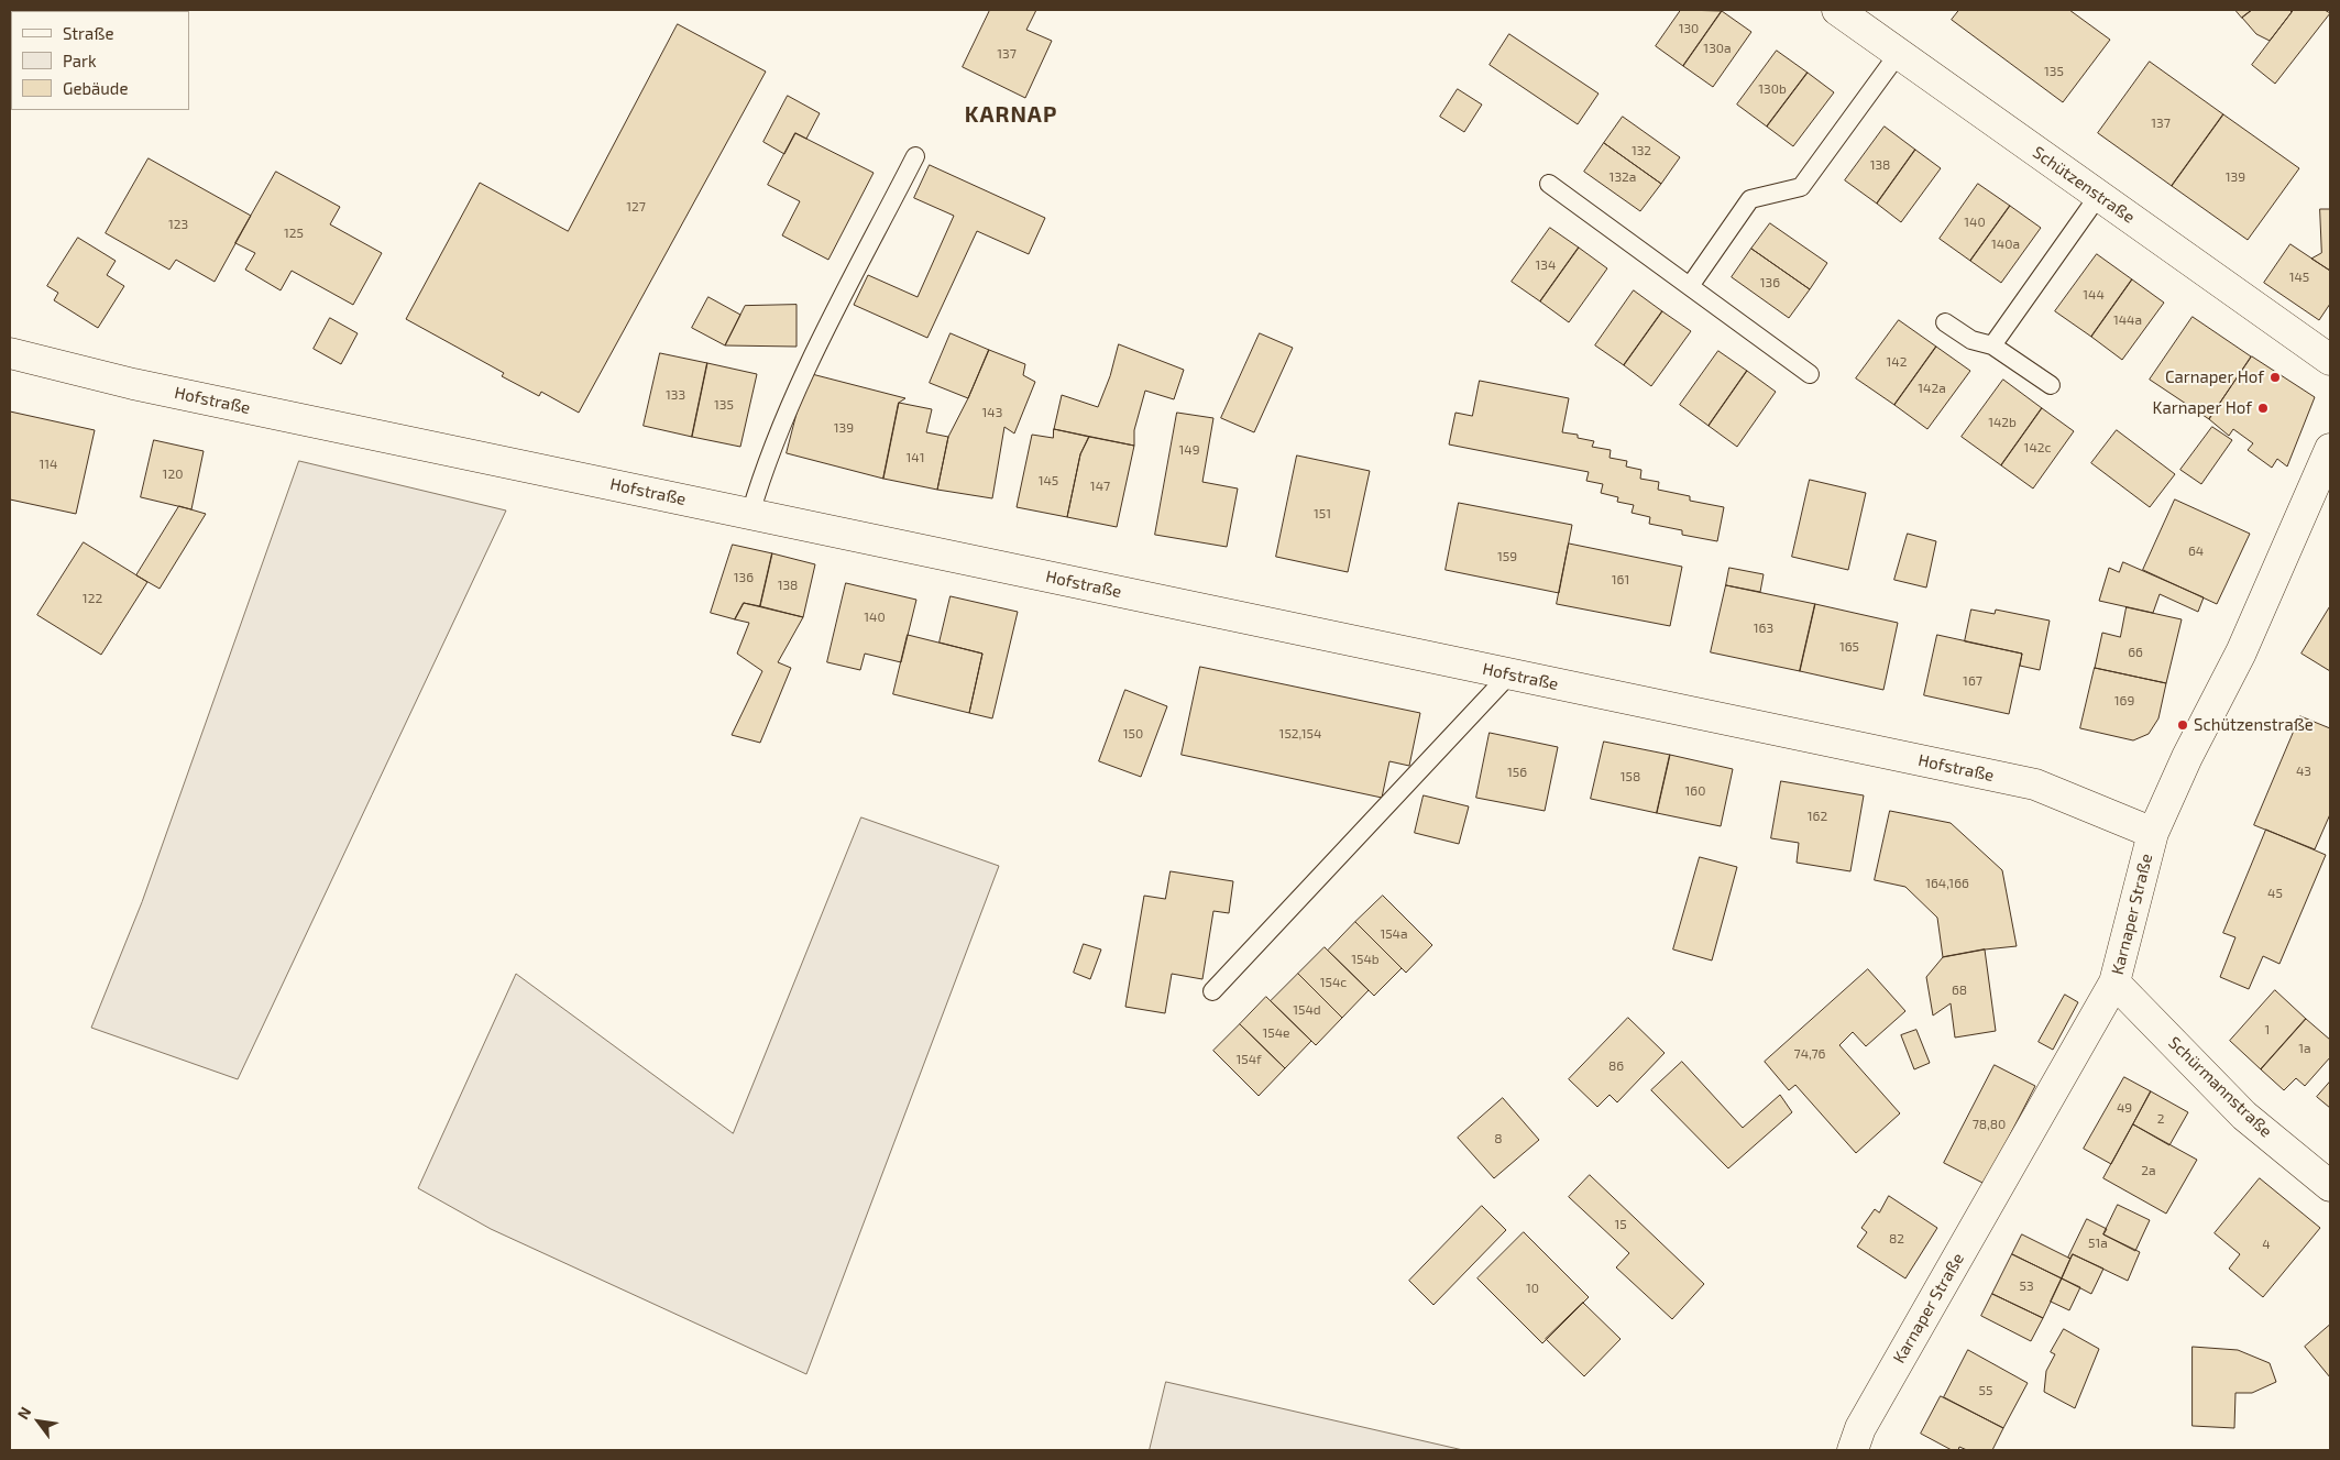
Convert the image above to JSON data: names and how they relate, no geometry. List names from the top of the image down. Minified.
{"streets":{"street":["Schützenstraße","Hofstraße","Karnaper Straße","Schürmannstraße"]},"crossings":[["Hofstraße","Karnaper Straße"],["Karnaper Straße","Schürmannstraße"]],"districts":["KARNAP"],"places":["Carnaper Hof","Karnaper Hof","Schützenstraße"],"house_numbers":["130","130a","137","135","130b","137","132","138","132a","139","127","140","123","125","140a","134","145","136","144","144a","142","142a","133","135","143","142b","139","142c","149","141","114","120","145","147","151","64","159","136","161","138","122","140","163","165","66","167","169","150","152,154","43","156","158","160","162","164,166","45","154a","154b","154c","68","154d","1","154e","1a","74,76","154f","86","49","2","78,80","8","2a","15","82","51a","4","53","10","55"],"legend":["Straße","Park","Gebäude"],"north":"top left"}
